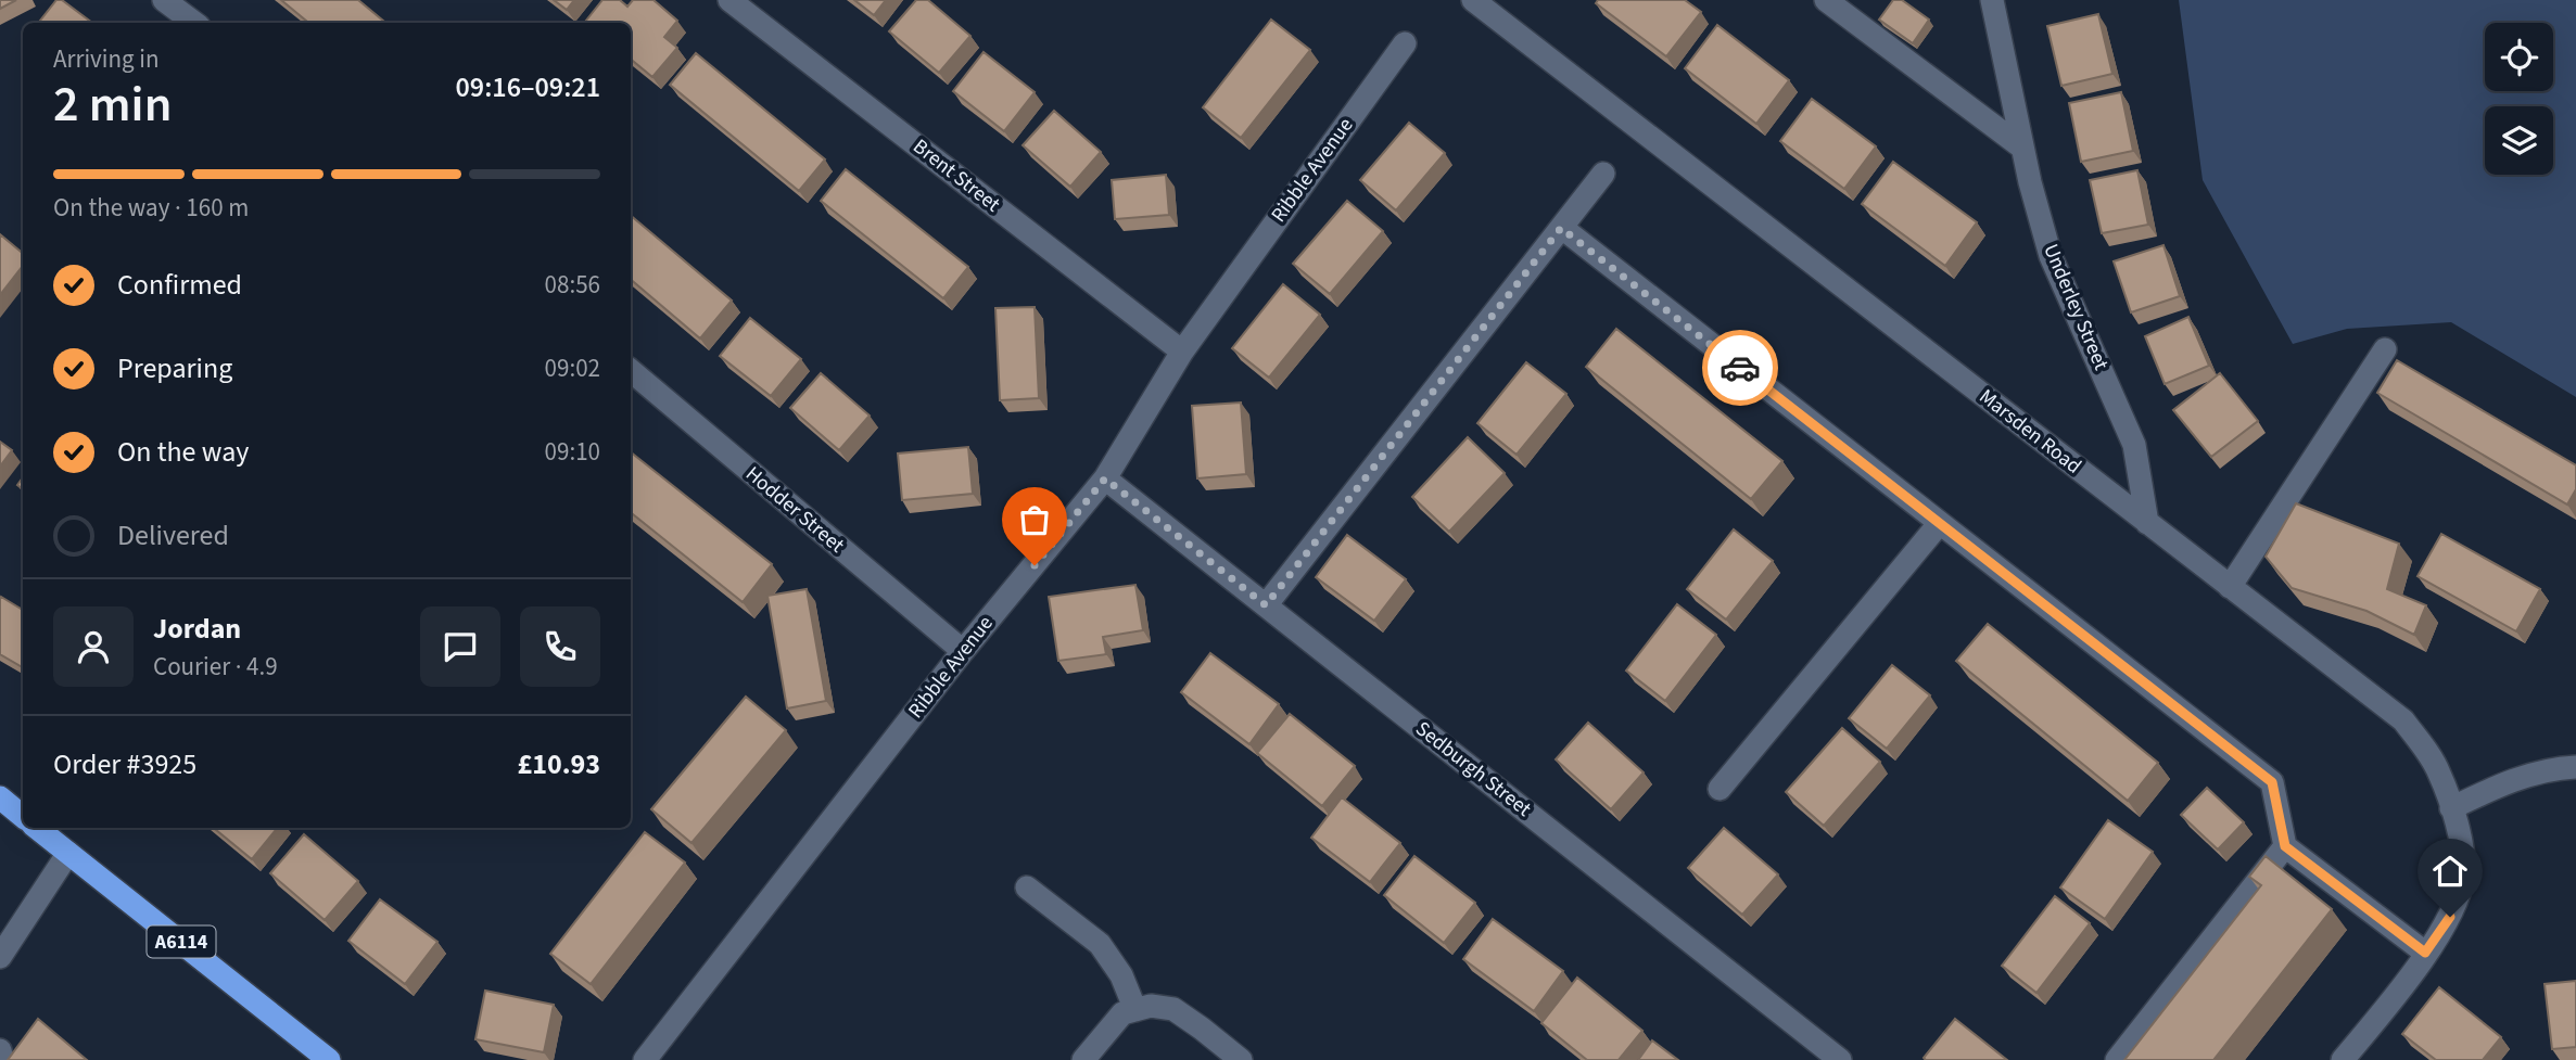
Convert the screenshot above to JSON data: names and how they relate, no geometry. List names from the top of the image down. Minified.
{"streets":{"highway":["A6114"],"street":["Ribble Avenue","Brent Street","Underley Street","Marsden Road","Hodder Street","Sedburgh Street"]},"crossings":[["Ribble Avenue","Brent Street"],["Ribble Avenue","Hodder Street"],["Ribble Avenue","Sedburgh Street"],["Underley Street","Marsden Road"]],"page":{"heading":["2 min","Arriving in","09:16–09:21"],"panel":["Jordan","Courier · 4.9","Order #3925","£10.93"],"bar":"On the way · 160 m","list":[["Confirmed","08:56"],["Preparing","09:02"],["On the way","09:10"],"Delivered"]}}
